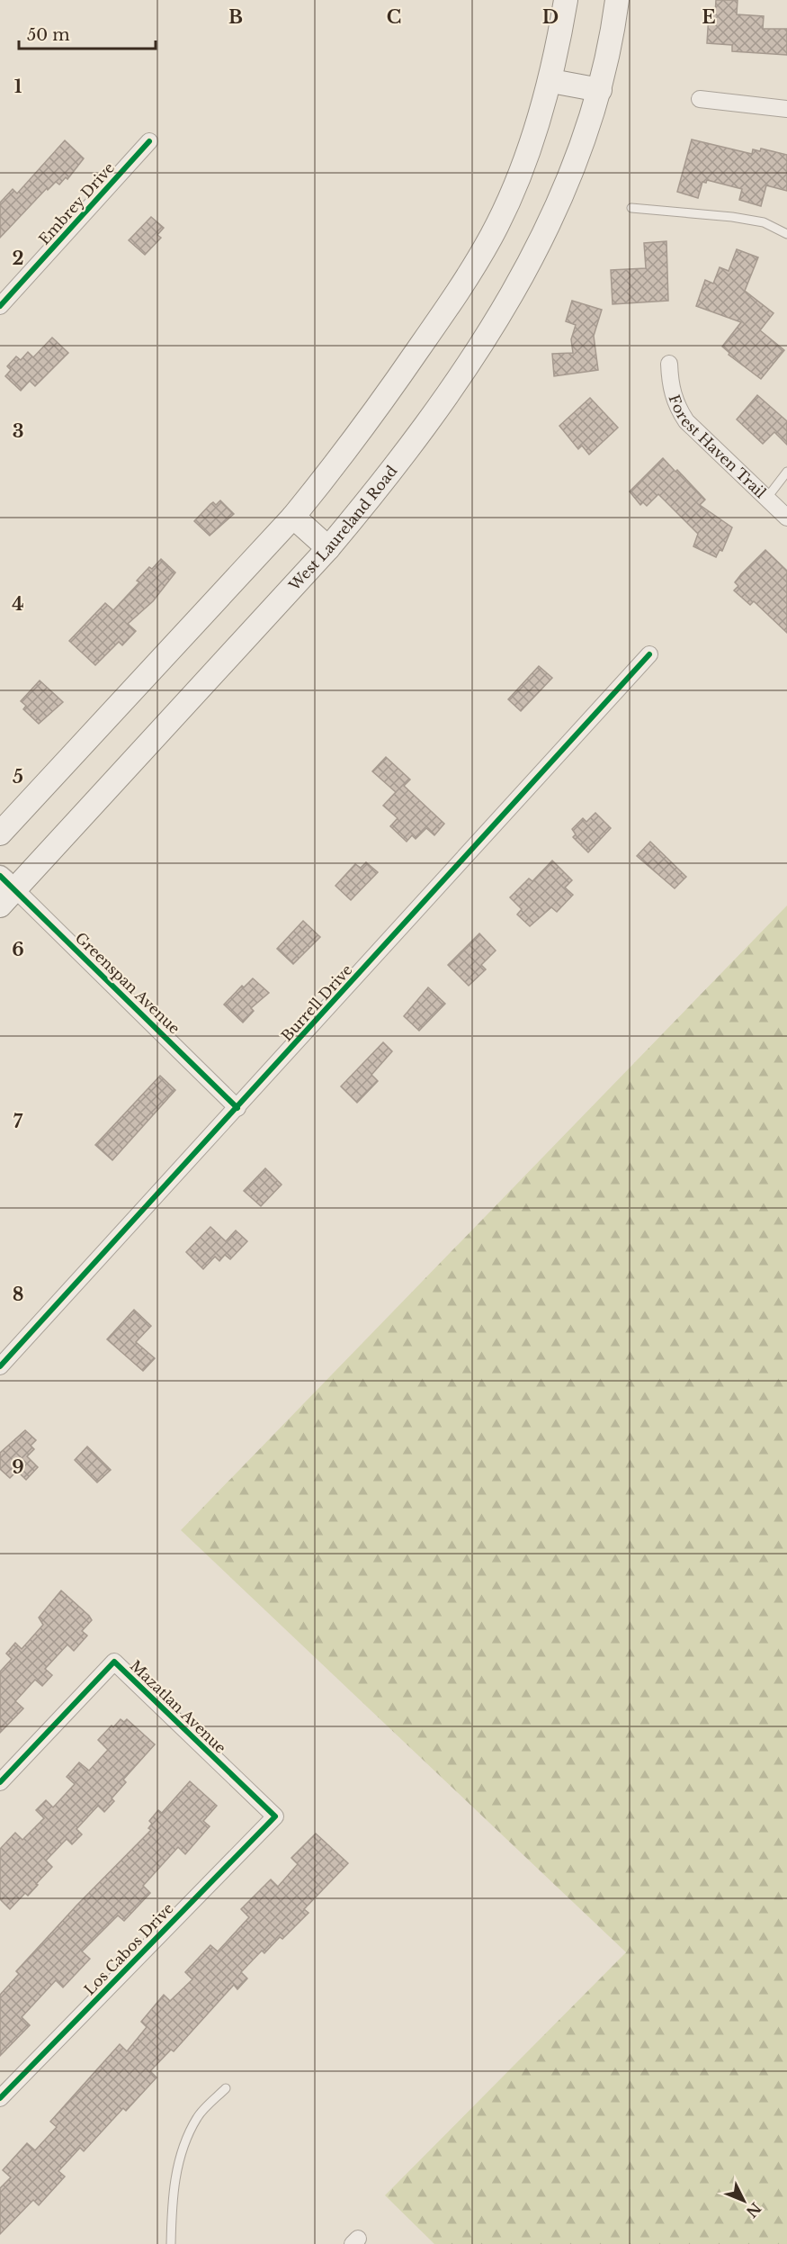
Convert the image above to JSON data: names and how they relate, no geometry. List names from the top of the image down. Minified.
{"streets":{"main road":["West Laureland Road"],"street":["Embrey Drive","Forest Haven Trail","Greenspan Avenue","Burrell Drive","Mazatlan Avenue","Los Cabos Drive"]},"crossings":[["West Laureland Road","Greenspan Avenue"],["Greenspan Avenue","Burrell Drive"],["Mazatlan Avenue","Los Cabos Drive"]],"scale_bar":"50 m","north":"bottom right","grid":{"columns":["B","C","D","E"],"rows":["1","2","3","4","5","6","7","8","9"]}}
